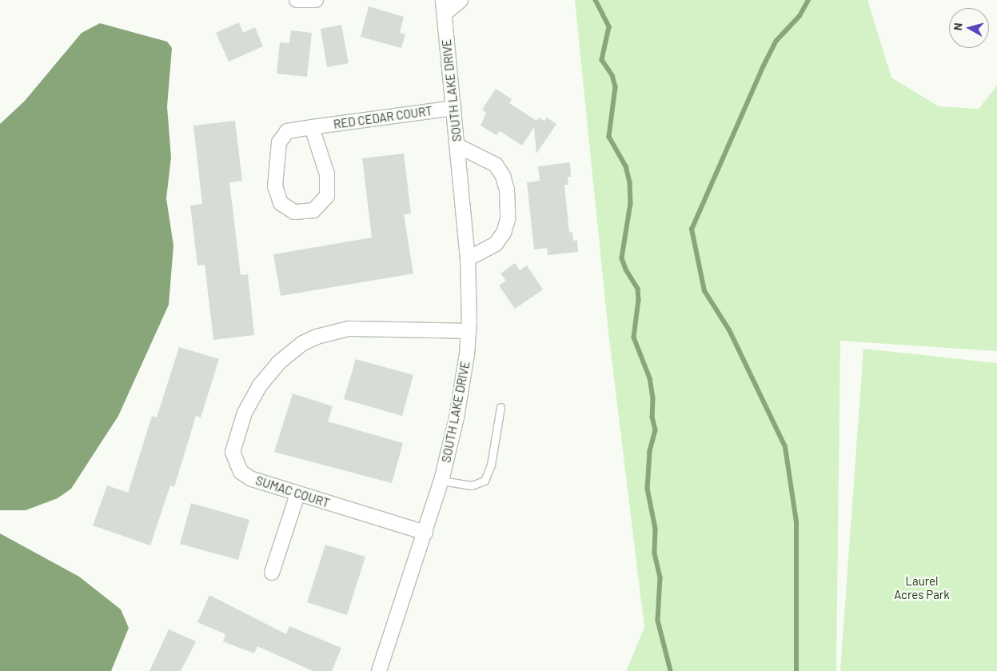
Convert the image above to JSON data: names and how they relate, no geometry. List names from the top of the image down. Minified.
{"streets":{"street":["SOUTH LAKE DRIVE","RED CEDAR COURT","SUMAC COURT"]},"crossings":[["SOUTH LAKE DRIVE","RED CEDAR COURT"],["SOUTH LAKE DRIVE","SUMAC COURT"]],"parks":["Laurel Acres Park"],"north":"left"}
